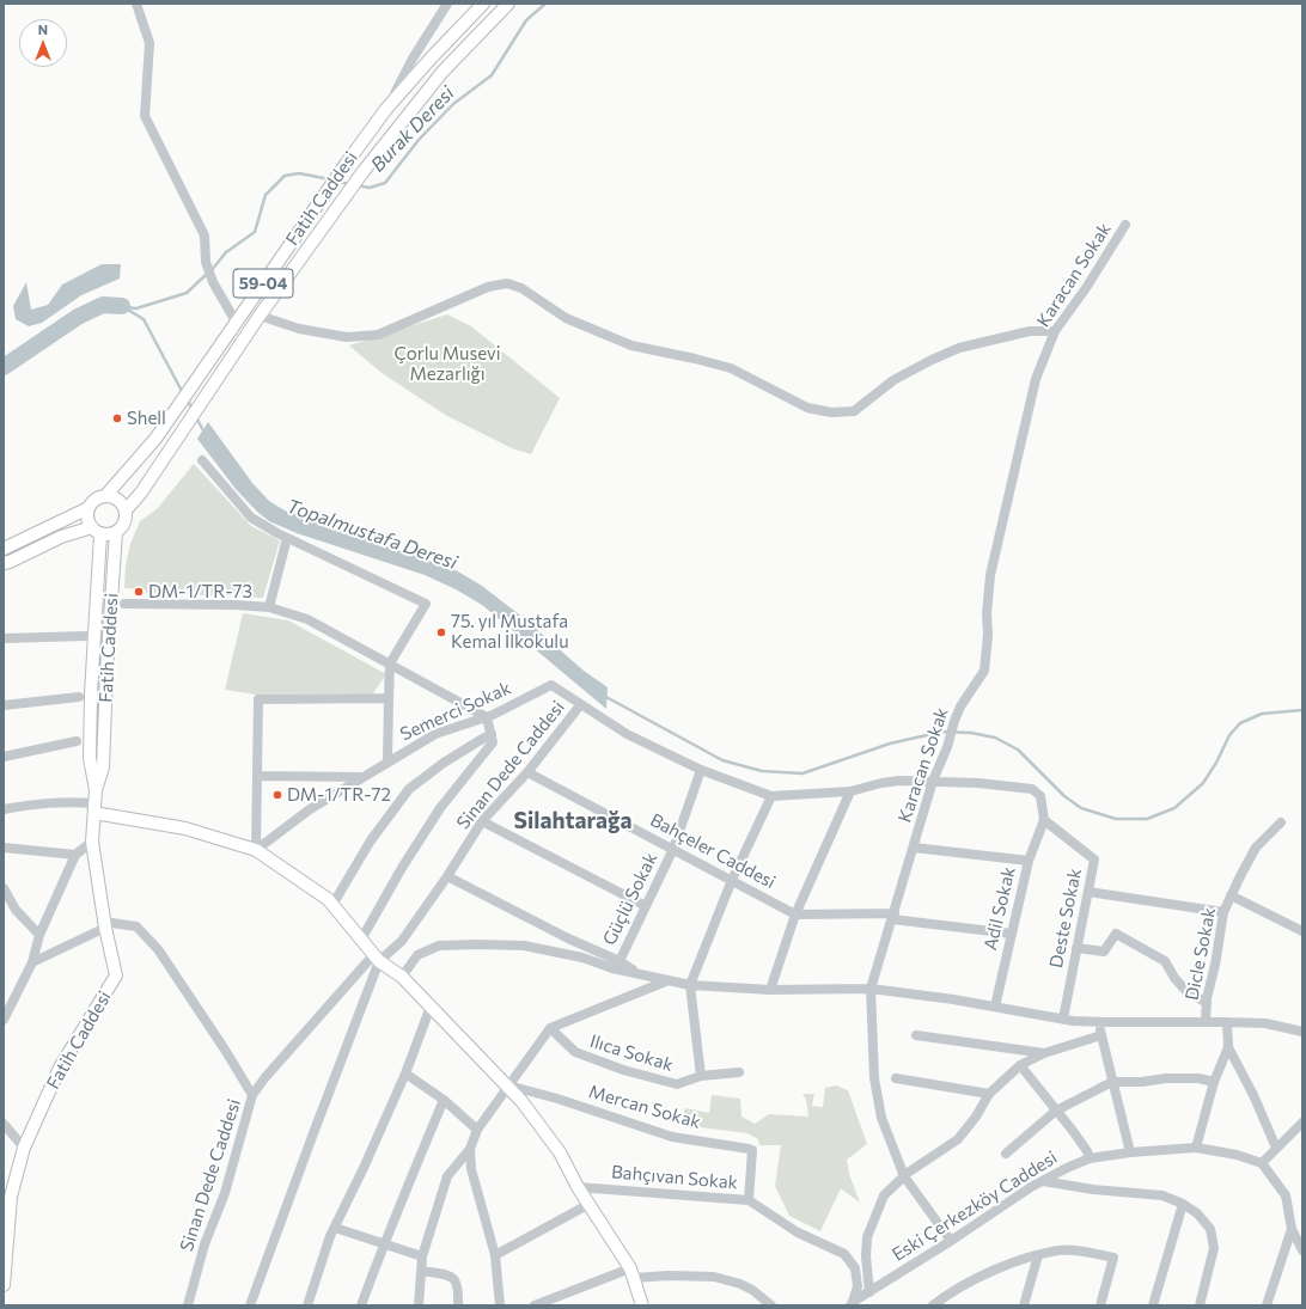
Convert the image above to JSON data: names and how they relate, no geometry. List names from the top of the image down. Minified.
{"streets":{"main road":["Fatih Caddesi","59-04"],"street":["Karacan Sokak","Semerci Sokak","Sinan Dede Caddesi","Bahçeler Caddesi","Güçlü Sokak","Adil Sokak","Deste Sokak","Dicle Sokak","Ilıca Sokak","Mercan Sokak","Bahçıvan Sokak","Eski Çerkezköy Caddesi"]},"crossings":[["Karacan Sokak","Bahçeler Caddesi"],["Karacan Sokak","Eski Çerkezköy Caddesi"],["Semerci Sokak","Sinan Dede Caddesi"],["Sinan Dede Caddesi","Bahçeler Caddesi"],["Bahçeler Caddesi","Güçlü Sokak"],["Bahçeler Caddesi","Adil Sokak"],["Adil Sokak","Deste Sokak"],["Mercan Sokak","Bahçıvan Sokak"],["Bahçıvan Sokak","Eski Çerkezköy Caddesi"]],"districts":["Silahtarağa"],"water":["Burak Deresi","Topalmustafa Deresi"],"parks":["Çorlu Musevi Mezarlığı"],"places":["Shell","DM-1/TR-73","75. yıl Mustafa Kemal İlkokulu","DM-1/TR-72"],"north":"top"}
